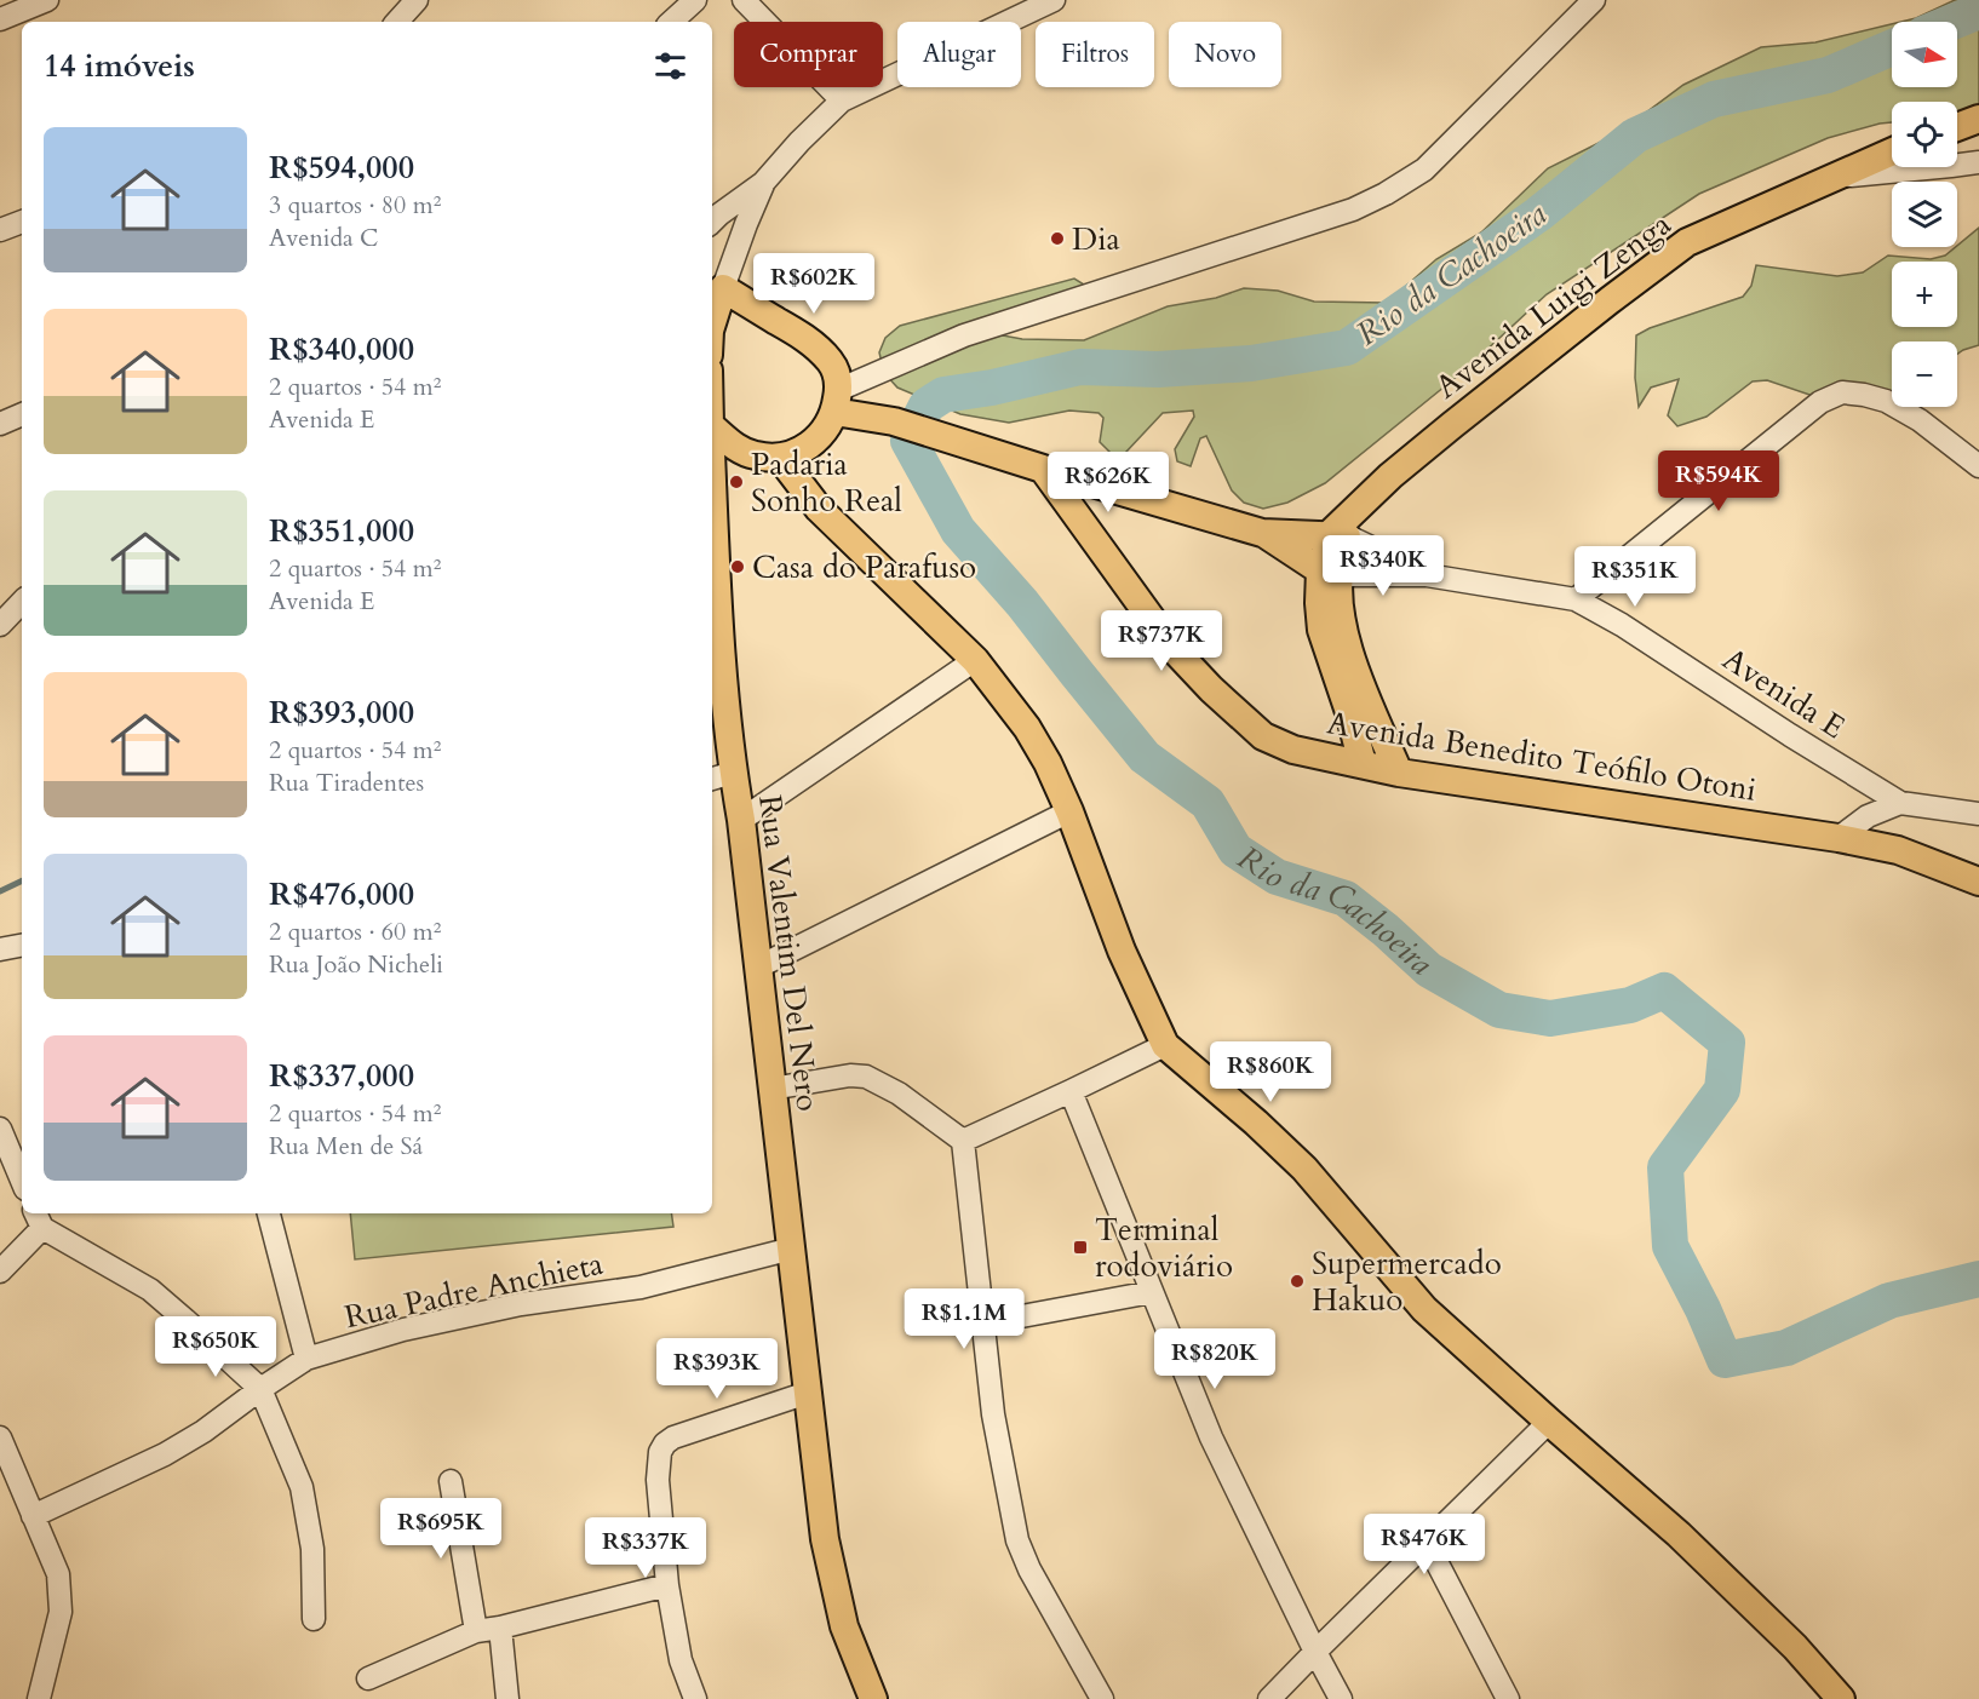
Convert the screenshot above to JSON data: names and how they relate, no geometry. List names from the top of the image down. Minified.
{"streets":{"main road":["Avenida Luigi Zenga","Avenida Benedito Teófilo Otoni","Rua Valentim Del Nero"],"street":["Avenida E","Rua Padre Anchieta"]},"crossings":[["Avenida Luigi Zenga","Avenida E"],["Rua Valentim Del Nero","Rua Padre Anchieta"]],"water":["Rio da Cachoeira"],"places":{"other":["Dia","Padaria Sonho Real","Casa do Parafuso","Supermercado Hakuo"],"transit":["Terminal rodoviário"]},"north":"right","page":{"map_buttons":["+","−"],"chip":["Comprar","Alugar","Filtros","Novo"],"heading":"14 imóveis","list":[{"name":"R$594,000","note":"3 quartos · 80 m² · Avenida C"},{"name":"R$340,000","note":"2 quartos · 54 m² · Avenida E"},{"name":"R$351,000","note":"2 quartos · 54 m² · Avenida E"},{"name":"R$393,000","note":"2 quartos · 54 m² · Rua Tiradentes"},{"name":"R$476,000","note":"2 quartos · 60 m² · Rua João Nicheli"},{"name":"R$337,000","note":"2 quartos · 54 m² · Rua Men de Sá"}],"price":["R$602K","R$594K","R$626K","R$340K","R$351K","R$737K","R$860K","R$1.1M","R$650K","R$820K","R$393K","R$695K","R$476K","R$337K"]}}
